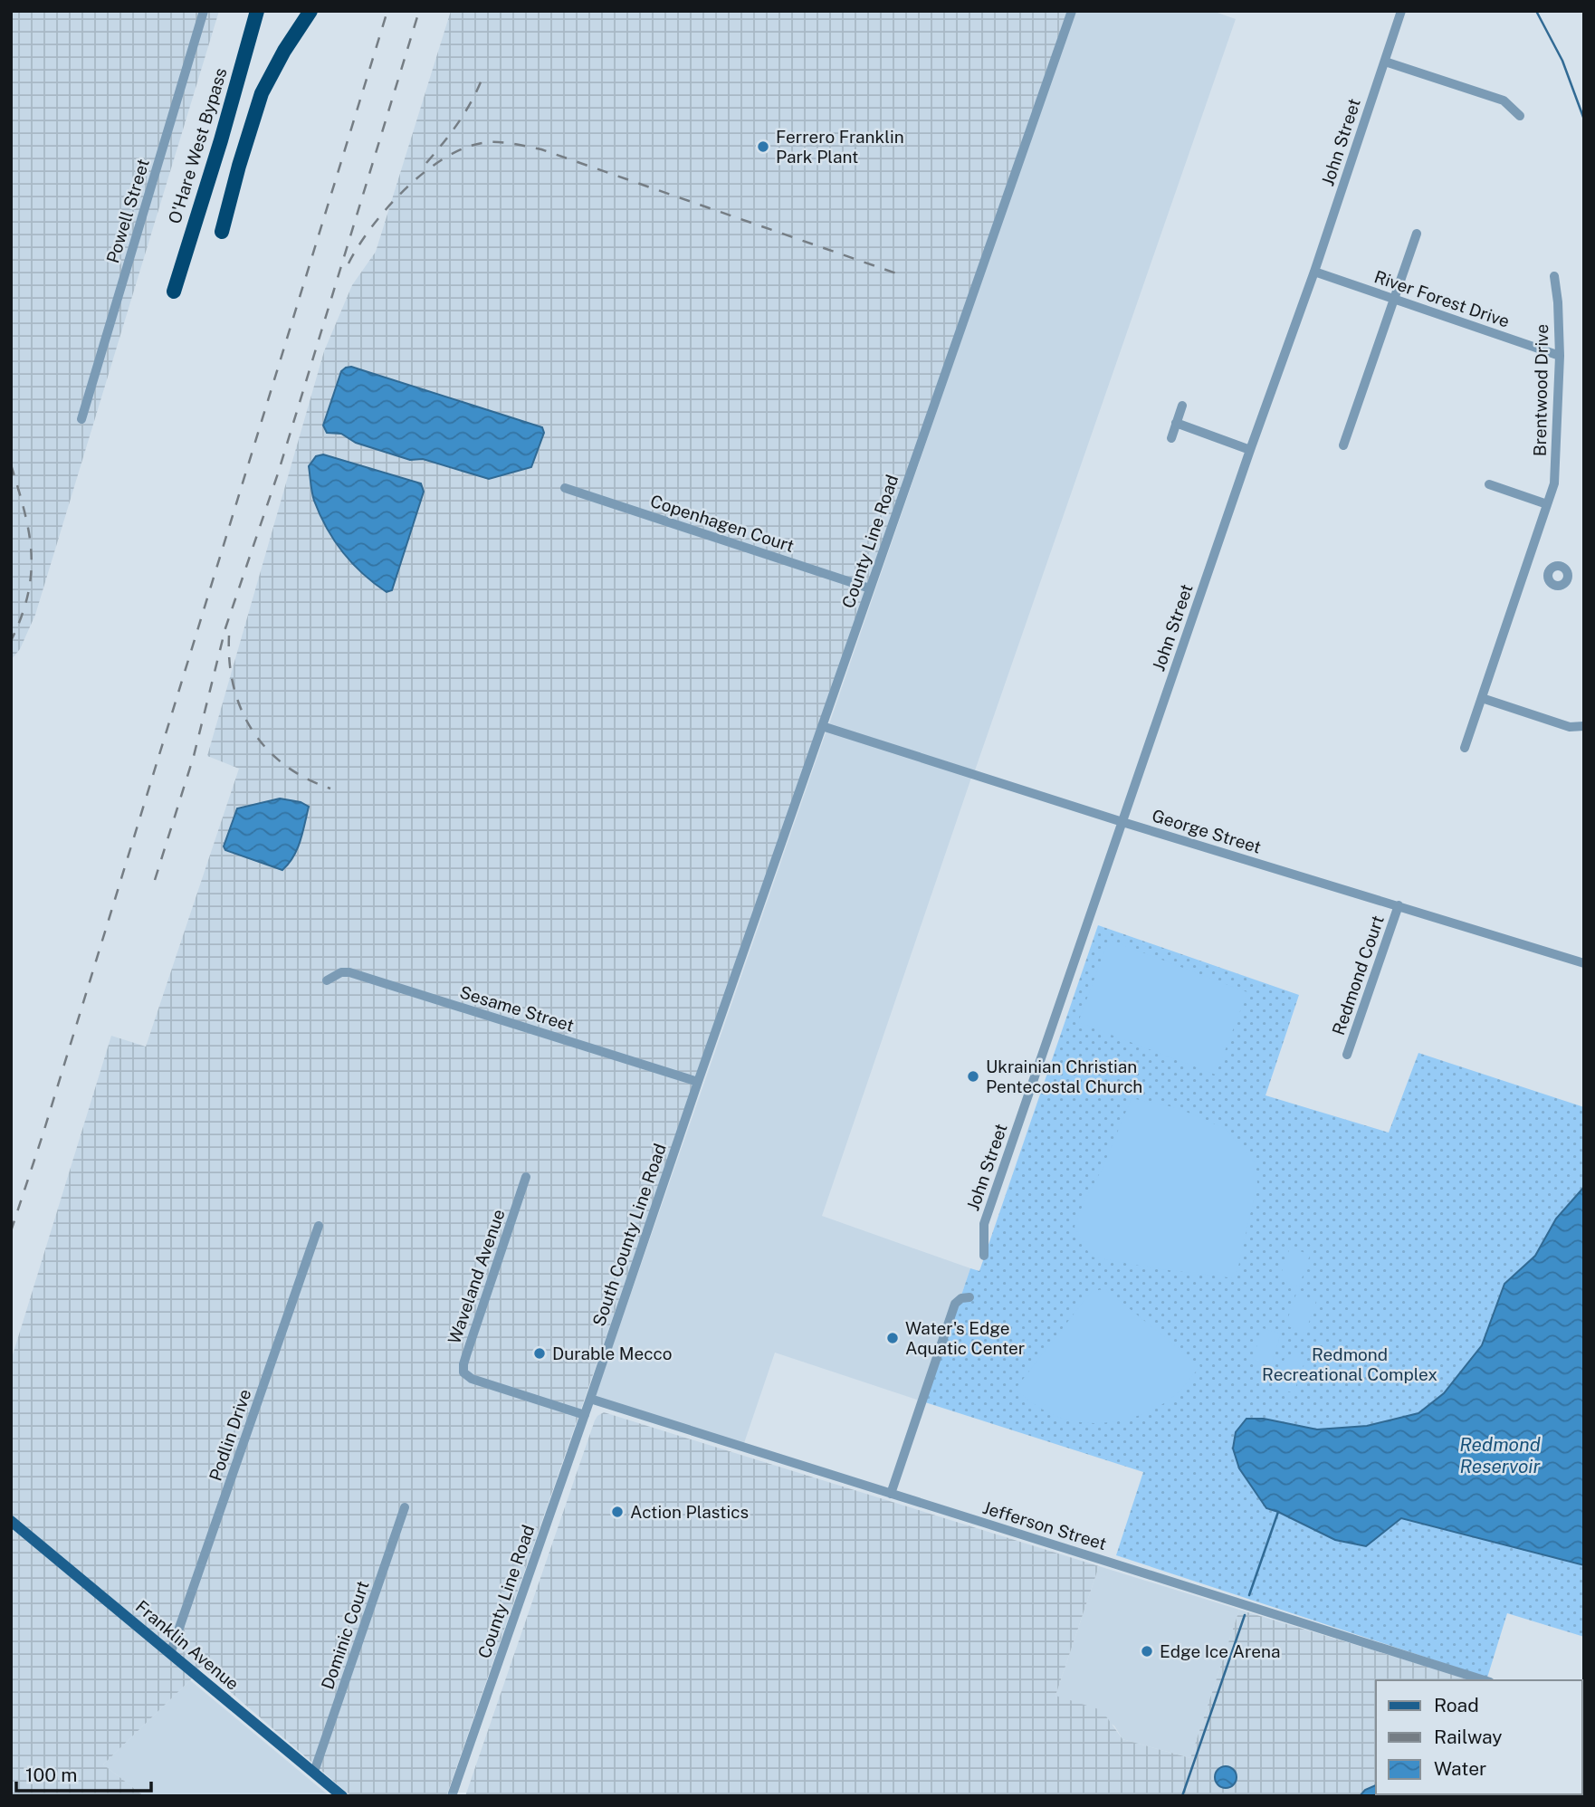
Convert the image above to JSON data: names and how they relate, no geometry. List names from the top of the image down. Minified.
{"streets":{"highway":["O'Hare West Bypass"],"main road":["Franklin Avenue"],"street":["John Street","Powell Street","River Forest Drive","Brentwood Drive","Copenhagen Court","County Line Road","George Street","Redmond Court","Sesame Street","South County Line Road","Waveland Avenue","Podlin Drive","Jefferson Street","Dominic Court"]},"crossings":[["John Street","River Forest Drive"],["John Street","George Street"],["River Forest Drive","Brentwood Drive"],["Copenhagen Court","County Line Road"],["County Line Road","George Street"],["County Line Road","Sesame Street"],["County Line Road","South County Line Road"],["County Line Road","Waveland Avenue"],["County Line Road","Jefferson Street"],["George Street","Redmond Court"],["Sesame Street","South County Line Road"],["South County Line Road","Jefferson Street"],["Podlin Drive","Franklin Avenue"],["Dominic Court","Franklin Avenue"]],"water":["Redmond Reservoir"],"parks":["Redmond Recreational Complex"],"places":["Ferrero Franklin Park Plant","Ukrainian Christian Pentecostal Church","Water's Edge Aquatic Center","Durable Mecco","Action Plastics","Edge Ice Arena"],"legend":["Road","Railway","Water"],"scale_bar":"100 m"}
